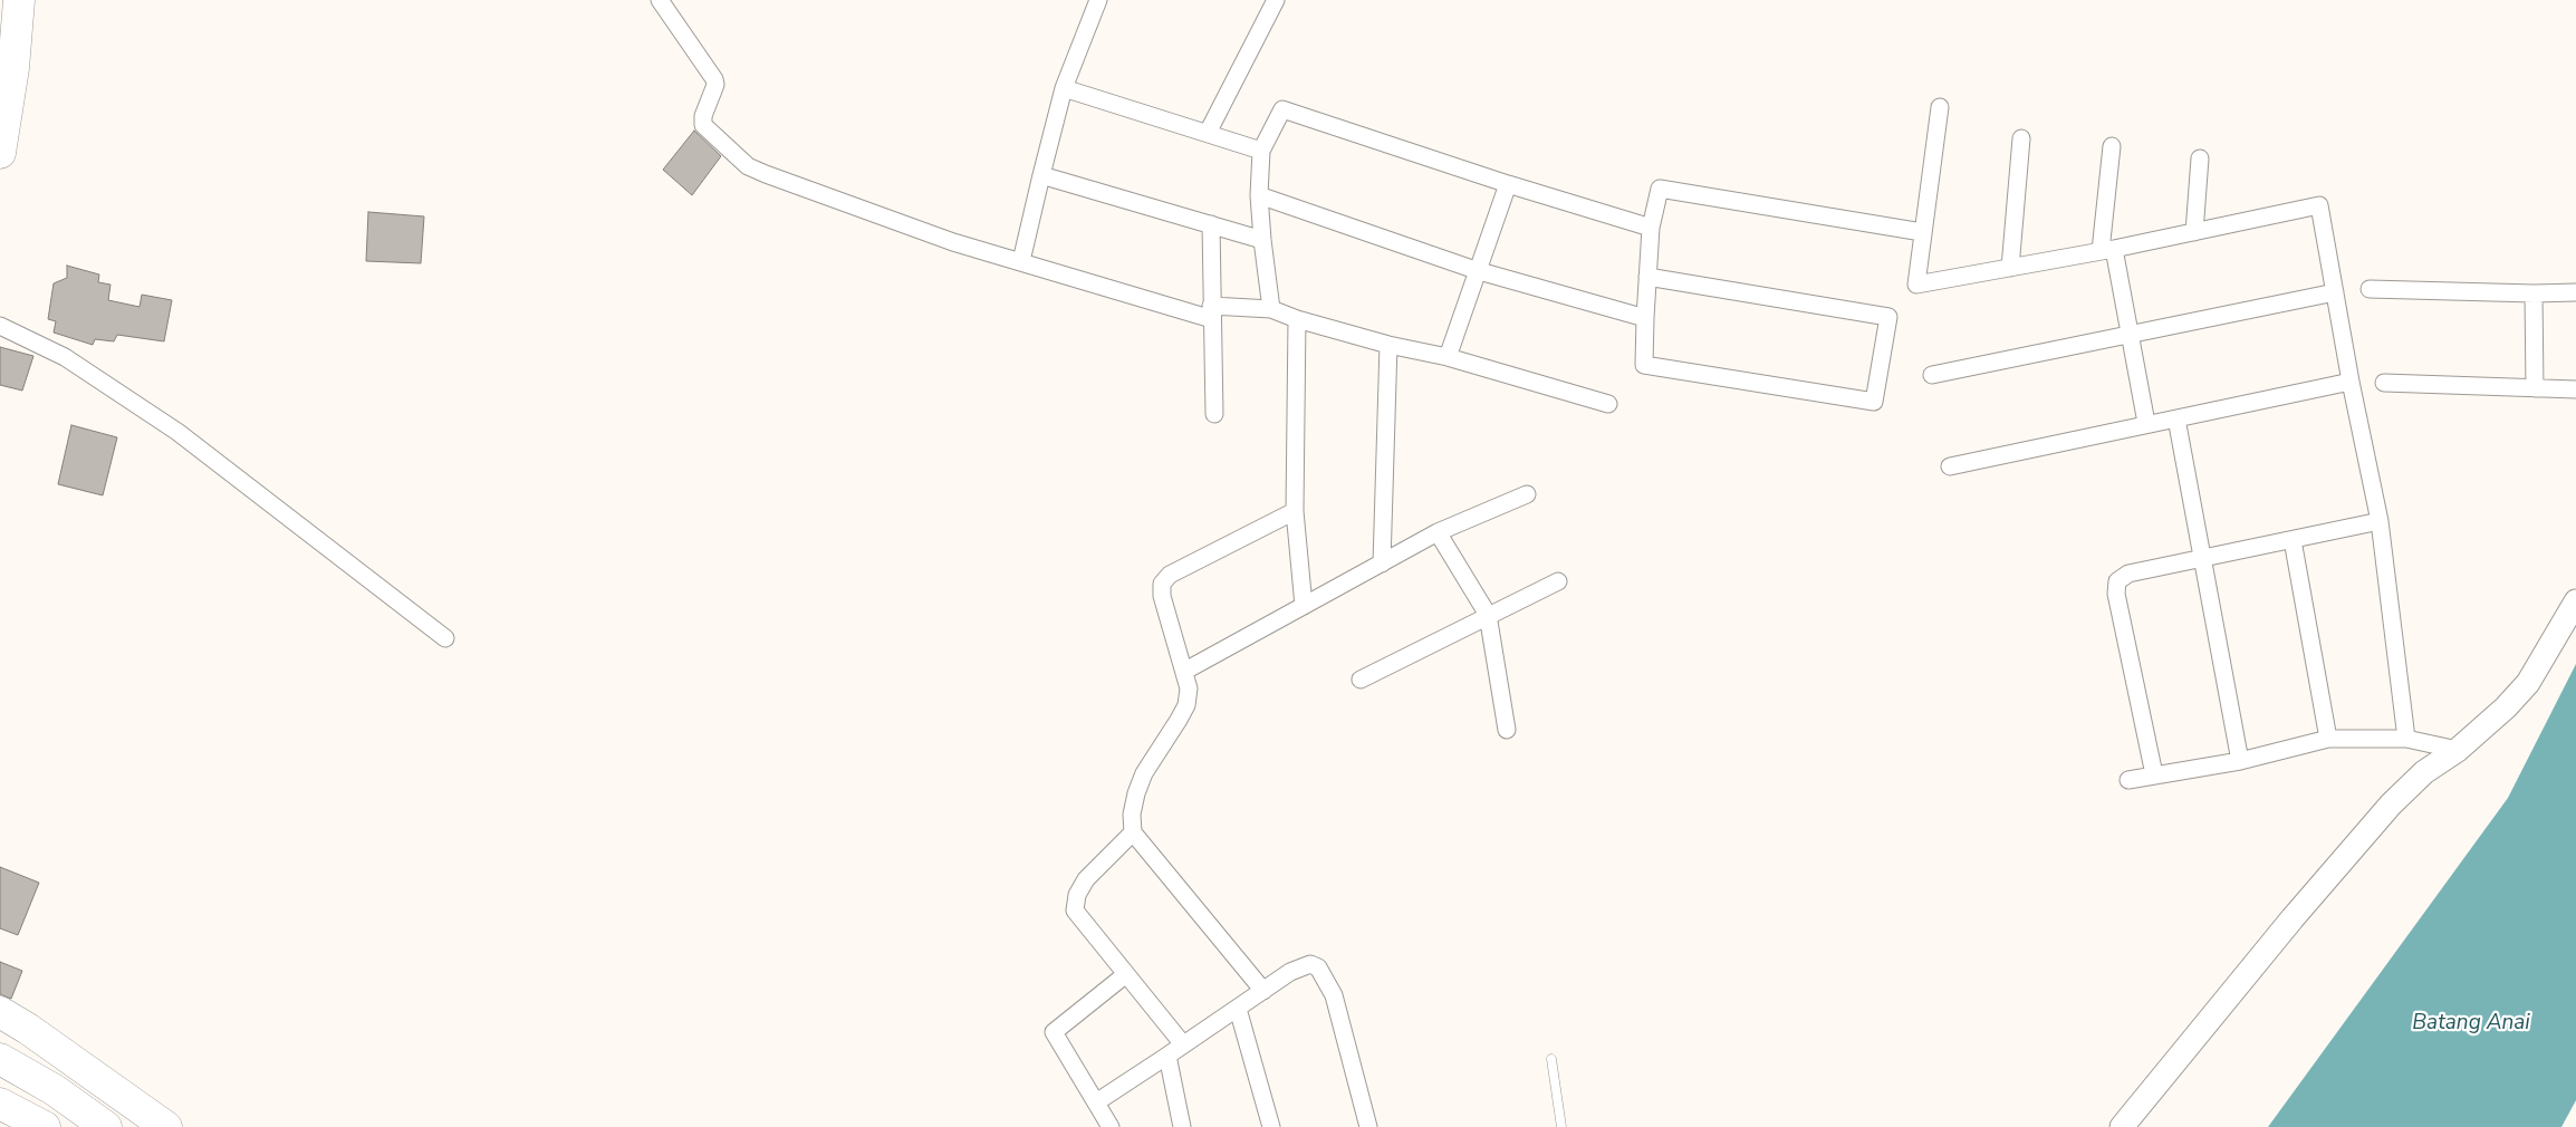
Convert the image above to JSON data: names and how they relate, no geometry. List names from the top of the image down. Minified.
{"water":["Batang Anai"]}
